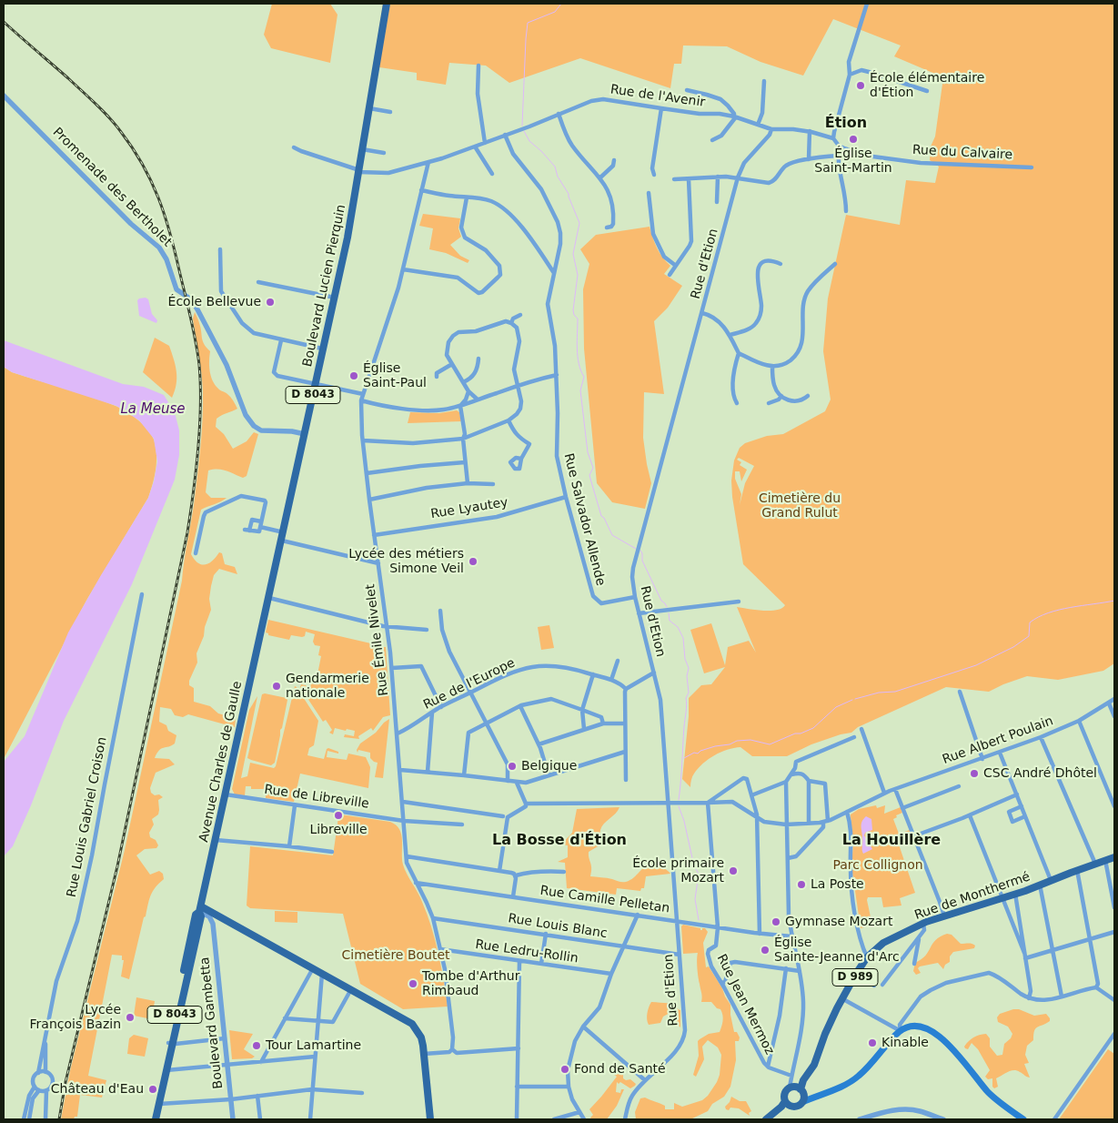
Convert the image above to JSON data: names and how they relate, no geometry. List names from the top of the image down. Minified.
{"streets":{"main road":["Boulevard Lucien Pierquin","D 8043","Avenue Charles de Gaulle","Rue de Monthermé","D 989"],"street":["Rue de l'Avenir","Rue du Calvaire","Promenade des Bertholet","Rue d'Etion","Rue Lyautey","Rue Salvador Allende","Rue Émile Nivelet","Rue de l'Europe","Rue Albert Poulain","Rue de Libreville","Rue Louis Gabriel Croison","Rue Camille Pelletan","Rue Louis Blanc","Rue Ledru-Rollin","Rue Jean Mermoz","Boulevard Gambetta"]},"crossings":[["Rue de l'Avenir","Rue d'Etion"],["Rue de l'Avenir","Boulevard Lucien Pierquin"],["Rue de l'Avenir","D 8043"],["Rue de l'Avenir","Rue Salvador Allende"],["Rue de l'Avenir","Rue Émile Nivelet"],["Promenade des Bertholet","Boulevard Lucien Pierquin"],["Rue d'Etion","Rue Salvador Allende"],["Rue d'Etion","Rue Camille Pelletan"],["Rue d'Etion","Rue Louis Blanc"],["Boulevard Lucien Pierquin","D 8043"],["Boulevard Lucien Pierquin","Avenue Charles de Gaulle"],["Rue Lyautey","Rue Salvador Allende"],["Rue Lyautey","Rue Émile Nivelet"],["Rue Émile Nivelet","Rue de l'Europe"],["Rue Émile Nivelet","Rue de Libreville"],["Rue Émile Nivelet","Rue Camille Pelletan"],["Rue Émile Nivelet","Rue Louis Blanc"],["Rue Émile Nivelet","Rue Ledru-Rollin"],["Avenue Charles de Gaulle","Rue de Libreville"],["Rue Camille Pelletan","Rue Jean Mermoz"]],"districts":["Étion","La Bosse d'Étion","La Houillère"],"water":["La Meuse"],"parks":["Cimetière du Grand Rulut","Parc Collignon","Cimetière Boutet"],"places":["École élémentaire d'Étion","Église Saint-Martin","École Bellevue","Église Saint-Paul","Lycée des métiers Simone Veil","Gendarmerie nationale","Belgique","CSC André Dhôtel","Libreville","École primaire Mozart","La Poste","Gymnase Mozart","Église Sainte-Jeanne d'Arc","Tombe d'Arthur Rimbaud","Lycée François Bazin","Kinable","Tour Lamartine","Fond de Santé","Château d'Eau"]}
